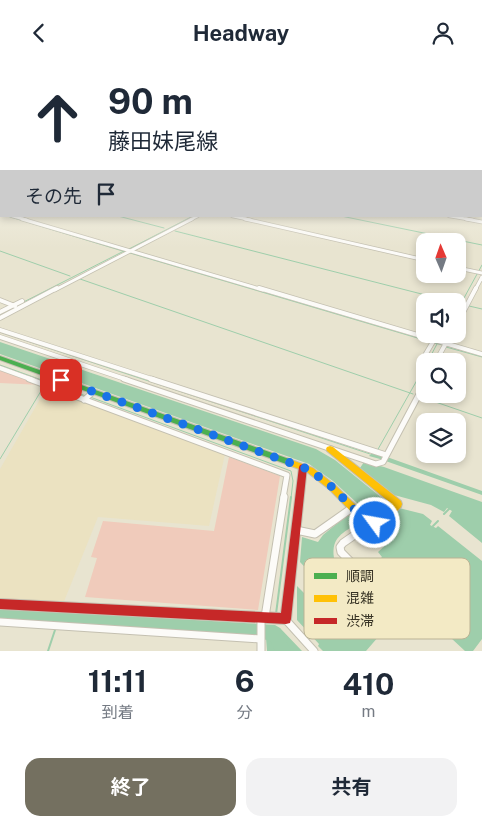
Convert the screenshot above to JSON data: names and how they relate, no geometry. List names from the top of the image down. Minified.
{"legend":["順調","混雑","渋滞"],"north":"top","page":{"header":"Headway","turn":["90 m","藤田妹尾線"],"then":"その先","eta":["11:11","到着","6","分","410","m"],"buttons":["終了","共有"]}}
